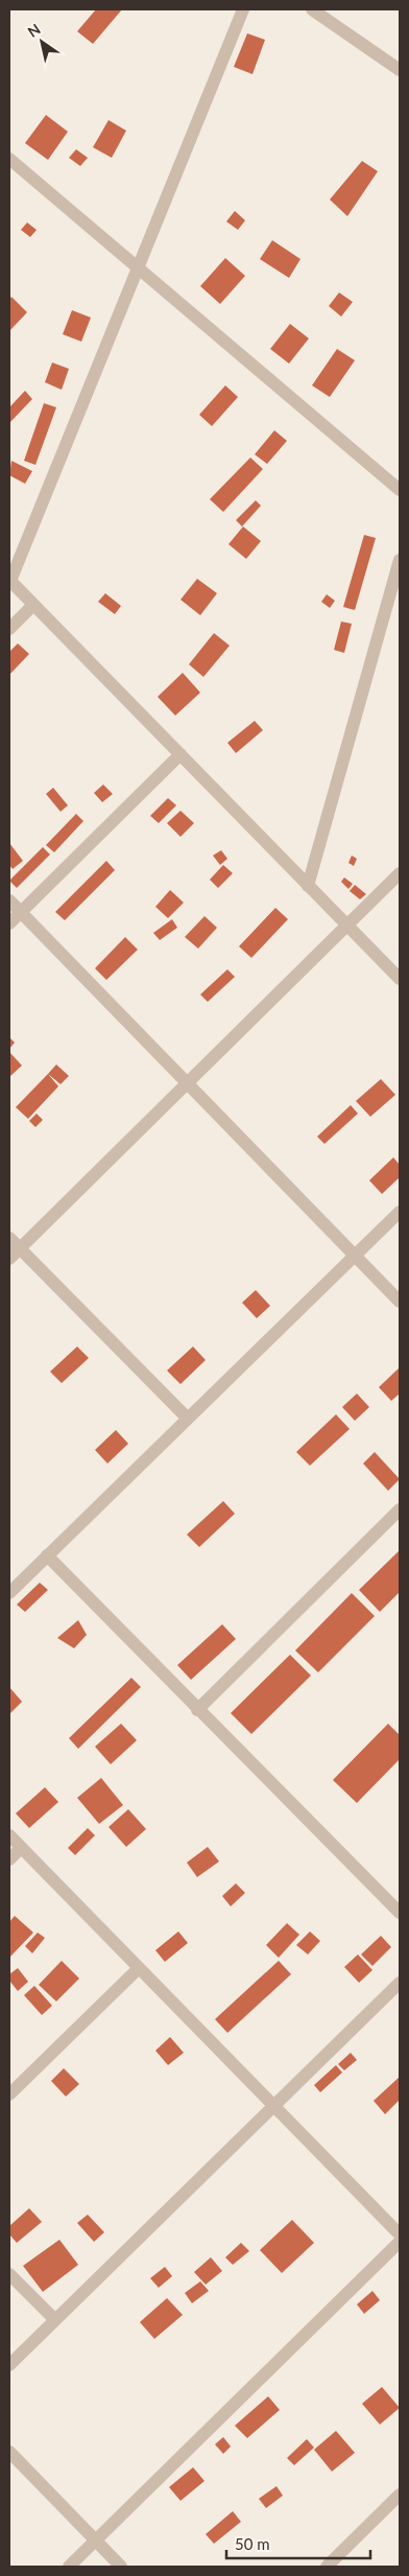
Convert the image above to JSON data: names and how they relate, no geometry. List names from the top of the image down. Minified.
{"scale_bar":"50 m","north":"top left"}
